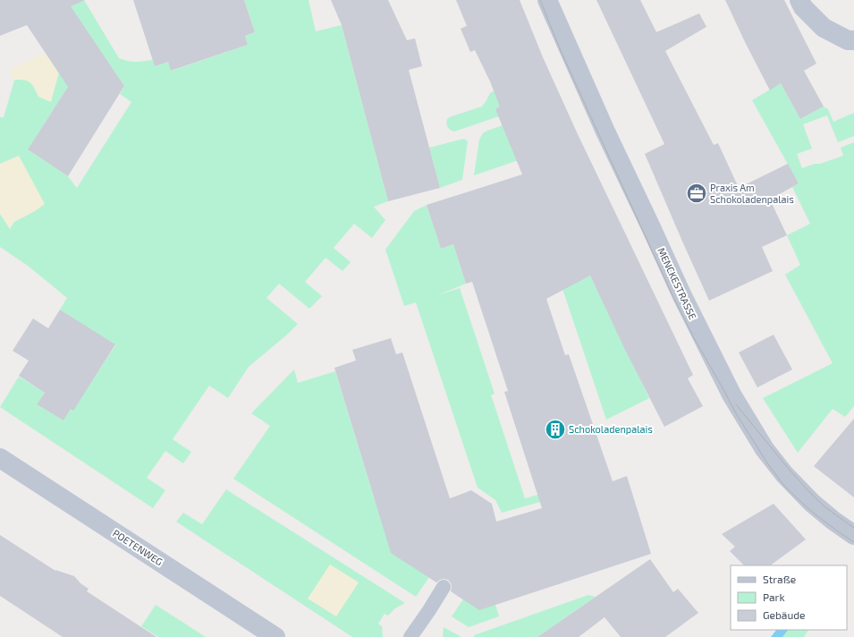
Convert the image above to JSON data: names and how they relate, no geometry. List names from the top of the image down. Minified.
{"streets":{"street":["MENCKESTRASSE","POETENWEG"]},"places":{"office":["Praxis Am Schokoladenpalais"],"building":["Schokoladenpalais"]},"legend":["Straße","Park","Gebäude"]}
